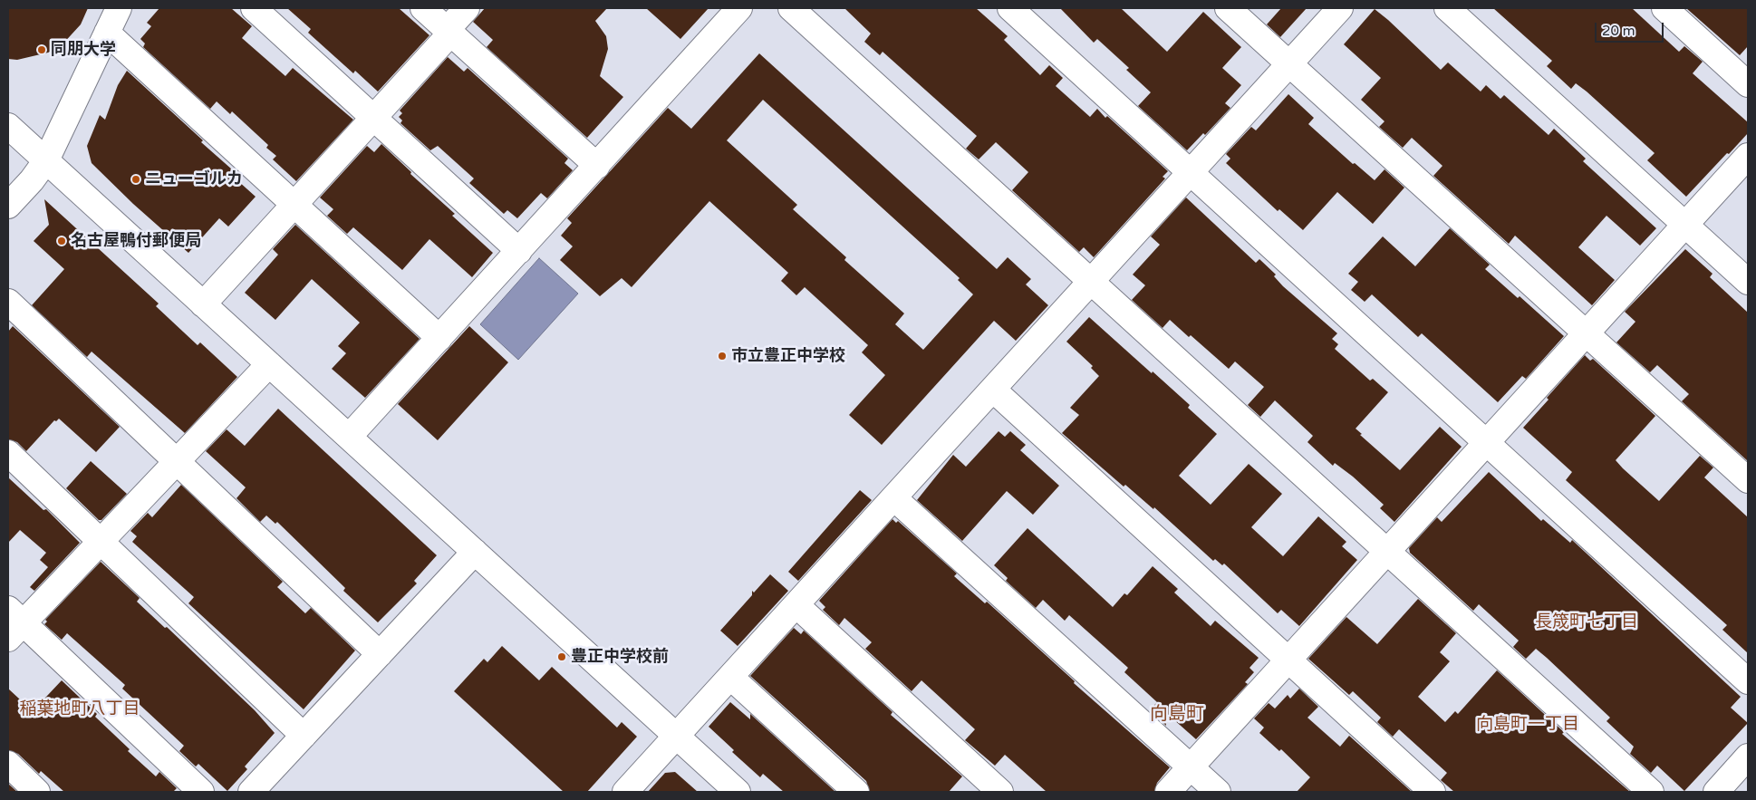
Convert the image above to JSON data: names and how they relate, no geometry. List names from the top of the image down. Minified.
{"districts":["長筬町七丁目","稲葉地町八丁目","向島町","向島町一丁目"],"places":["同朋大学","ニューゴルカ","名古屋鴨付郵便局","市立豊正中学校","豊正中学校前"],"scale_bar":"20 m"}
